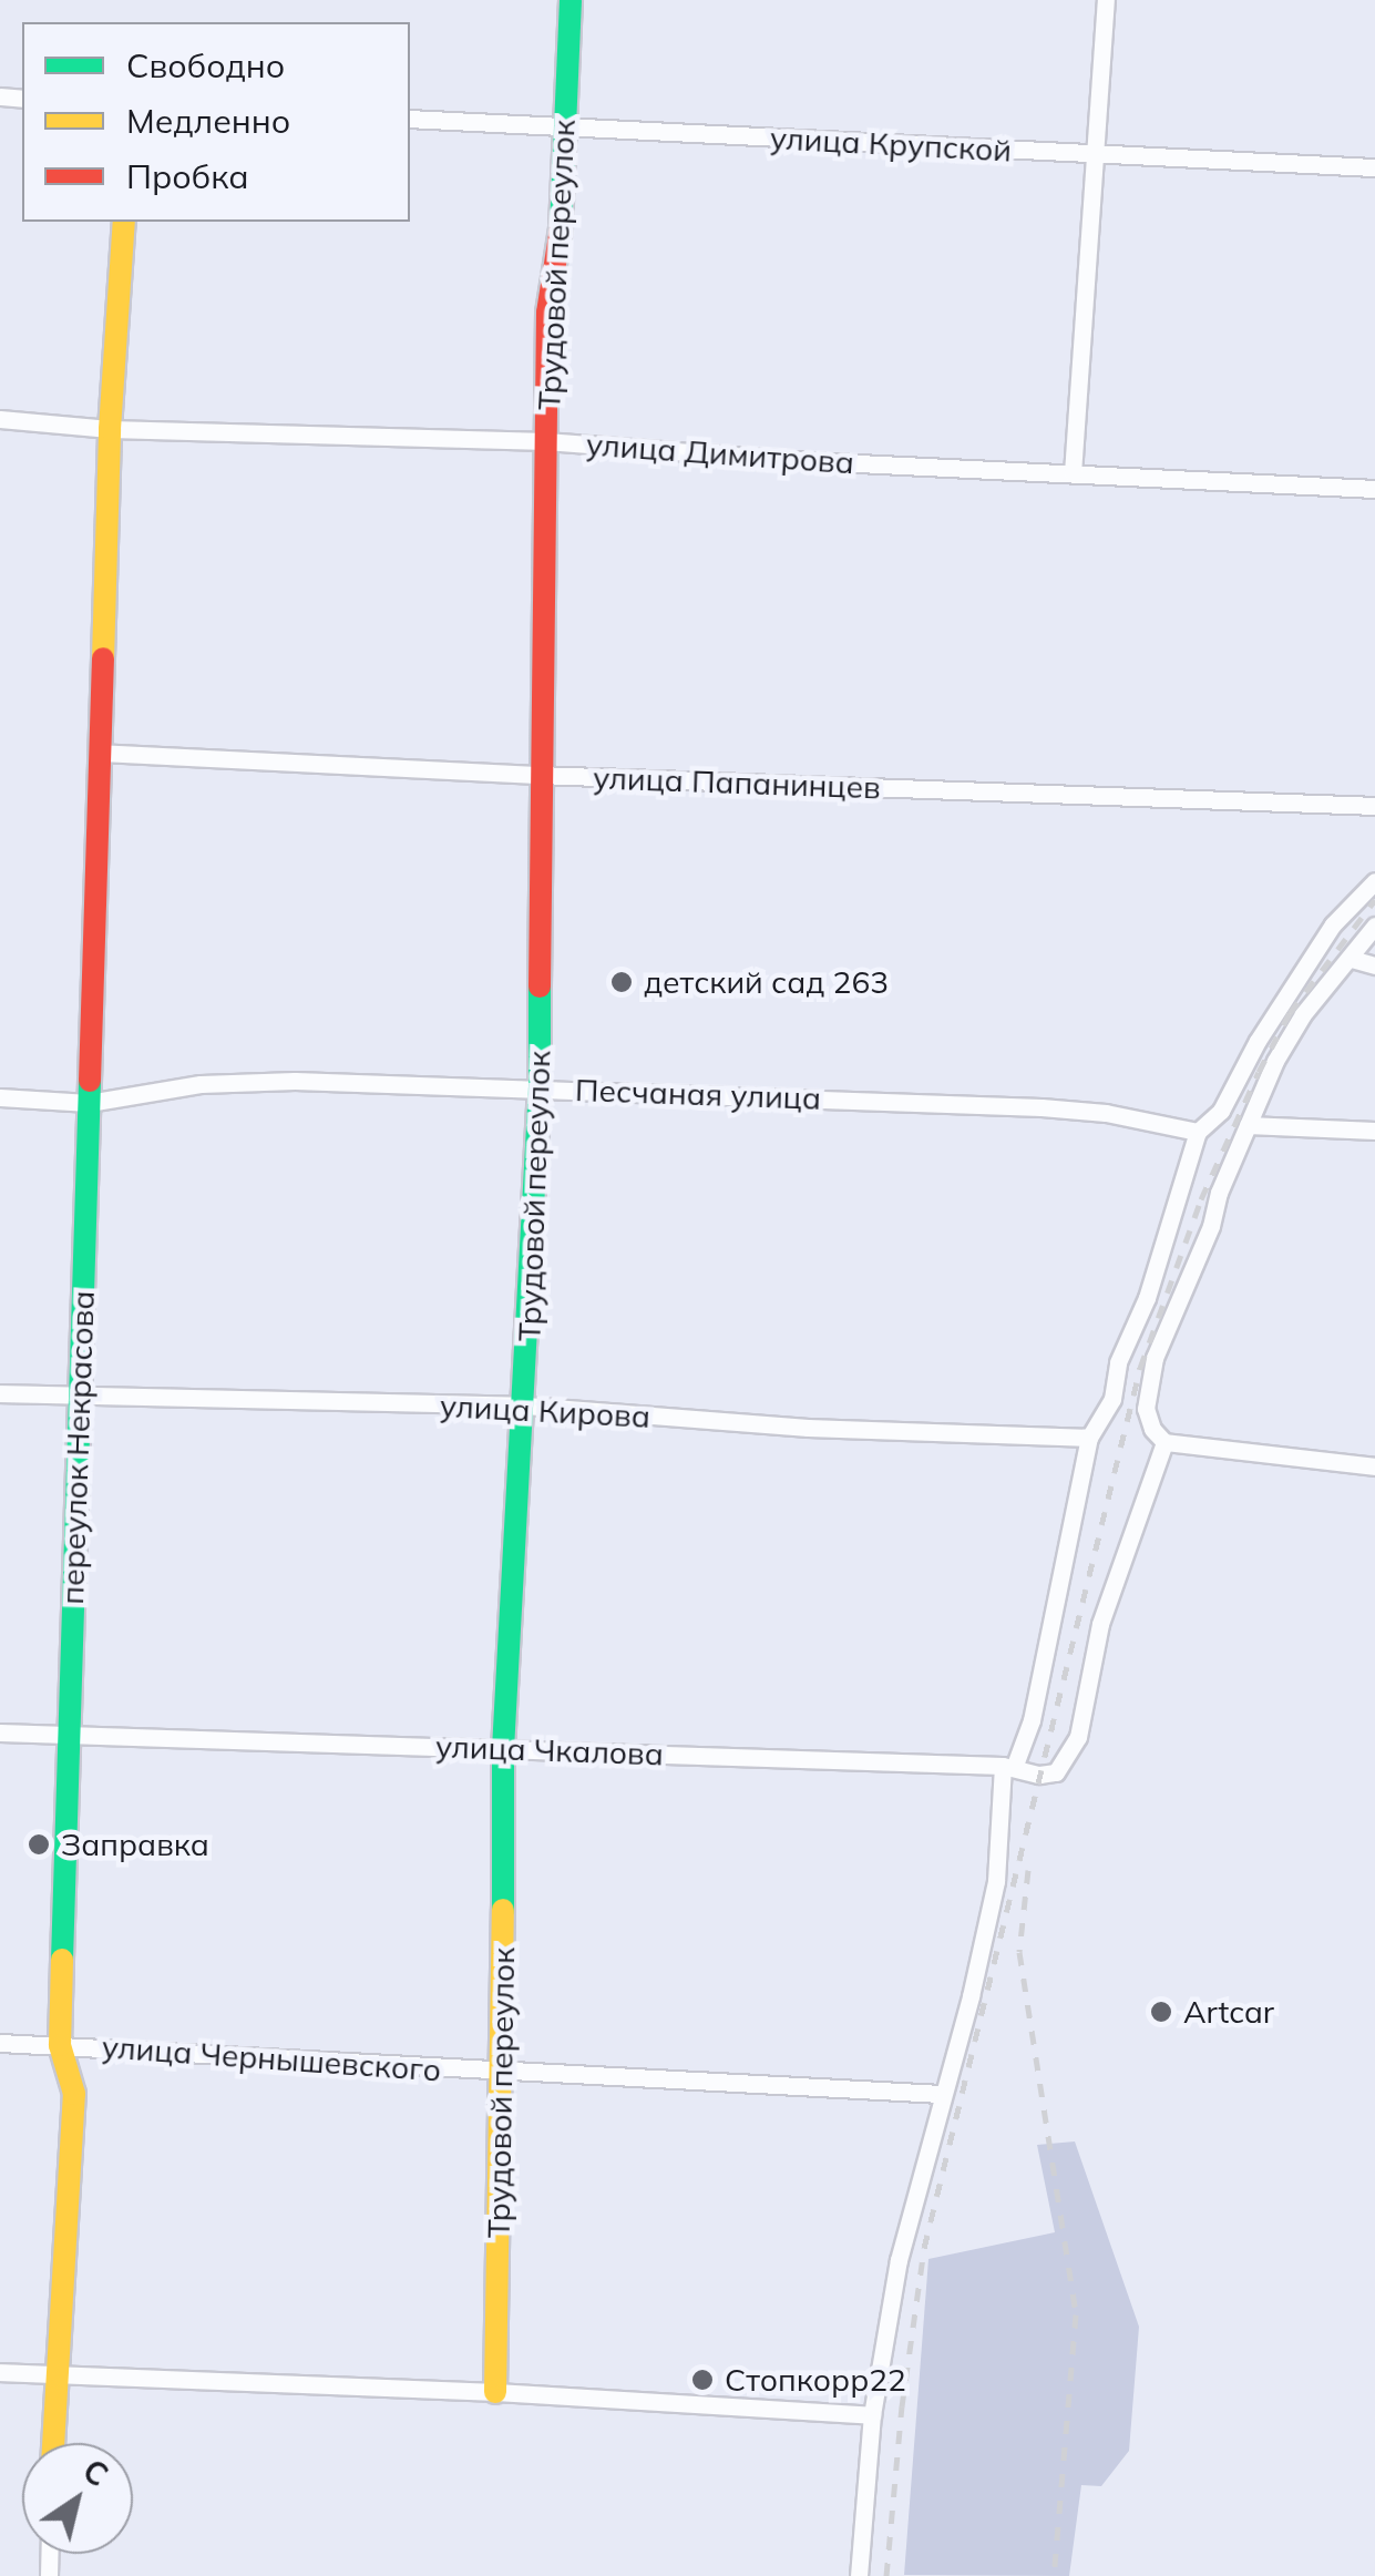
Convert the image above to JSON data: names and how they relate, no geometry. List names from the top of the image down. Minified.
{"streets":{"street":["улица Крупской","Трудовой переулок","улица Димитрова","улица Папанинцев","Песчаная улица","улица Кирова","переулок Некрасова","улица Чкалова","улица Чернышевского"]},"crossings":[["улица Крупской","Трудовой переулок"],["Трудовой переулок","улица Димитрова"],["Трудовой переулок","улица Папанинцев"],["Трудовой переулок","Песчаная улица"],["Трудовой переулок","улица Кирова"],["Трудовой переулок","улица Чкалова"],["Трудовой переулок","улица Чернышевского"],["улица Димитрова","переулок Некрасова"],["улица Папанинцев","переулок Некрасова"],["Песчаная улица","переулок Некрасова"],["улица Кирова","переулок Некрасова"],["переулок Некрасова","улица Чкалова"],["переулок Некрасова","улица Чернышевского"]],"places":["детский сад 263","Заправка","Artcar","Стопкорр22"],"legend":["Свободно","Медленно","Пробка"],"north":"top right"}
